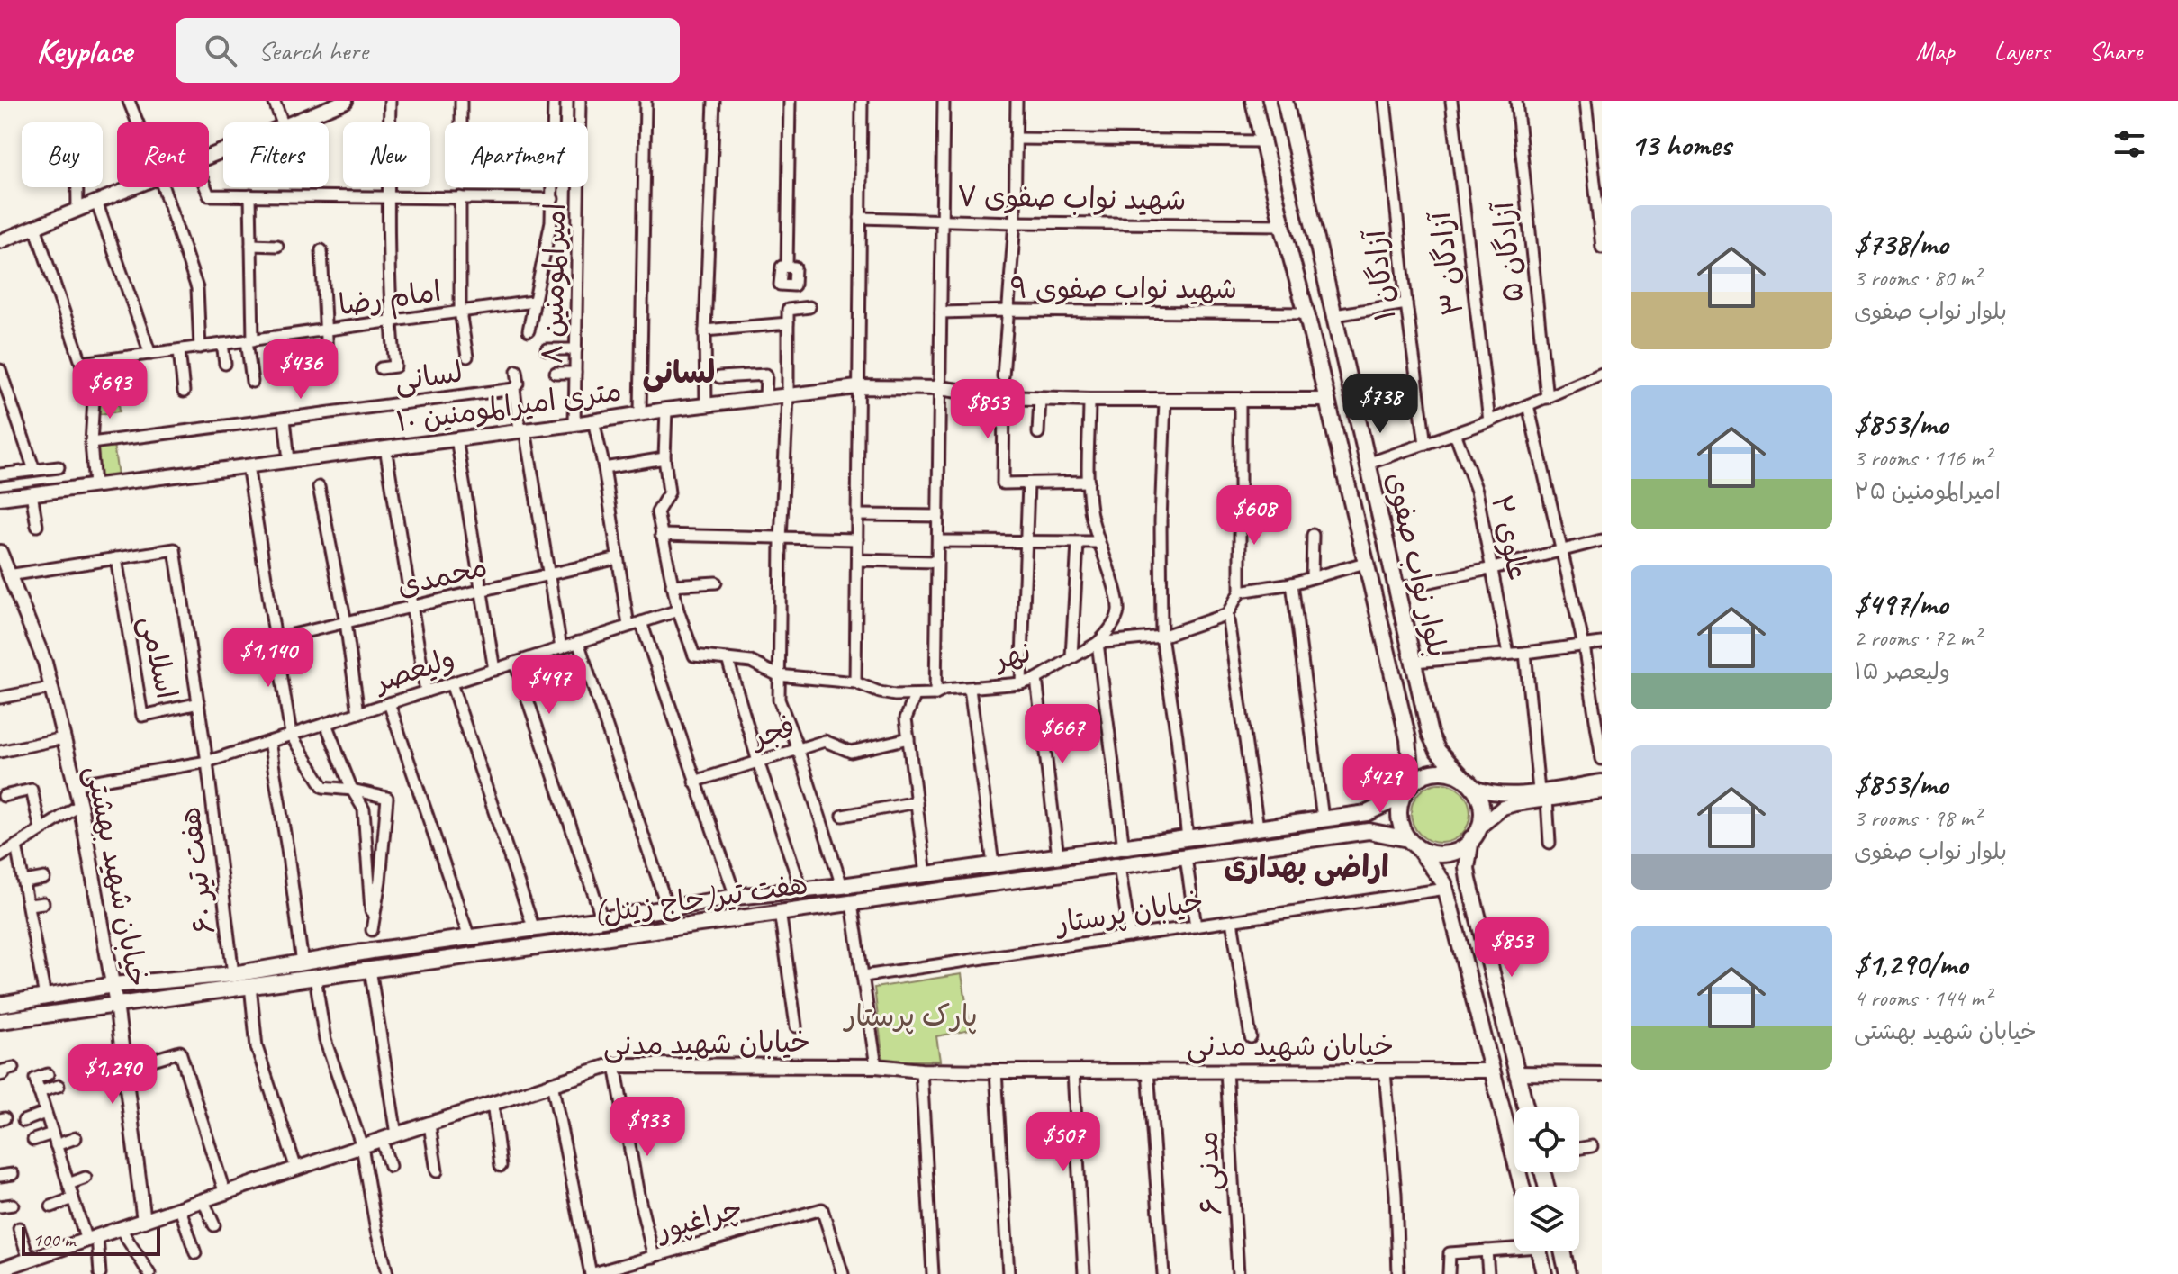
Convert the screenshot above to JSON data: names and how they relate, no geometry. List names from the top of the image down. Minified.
{"streets":{"main road":["بلوار نواب صفوی","هفت تیر(حاج زینل)"],"street":["شهید نواب صفوی ۷","آزادگان ۵","آزادگان ۳","آزادگان ۱","امیرالمومنین ۸","شهید نواب صفوی ۹","امام رضا","لسانی","۱۰ متری امیرالمومنین","علوی ۲","محمدی","نهر","اسلامی","ولیعصر","فجر","هفت تیر ۶۰","خیابان شهید بهشتی","خیابان پرستار","خیابان شهید مدنی","مدنی ۶","چراغپور"]},"crossings":[["شهید نواب صفوی ۷","بلوار نواب صفوی"],["امیرالمومنین ۸","۱۰ متری امیرالمومنین"],["شهید نواب صفوی ۹","بلوار نواب صفوی"],["۱۰ متری امیرالمومنین","بلوار نواب صفوی"],["بلوار نواب صفوی","هفت تیر(حاج زینل)"],["نهر","ولیعصر"],["اسلامی","هفت تیر ۶۰"],["ولیعصر","هفت تیر ۶۰"],["ولیعصر","خیابان شهید بهشتی"],["هفت تیر ۶۰","هفت تیر(حاج زینل)"],["خیابان شهید بهشتی","هفت تیر(حاج زینل)"],["خیابان شهید بهشتی","خیابان شهید مدنی"],["خیابان شهید مدنی","مدنی ۶"]],"districts":["لسانی","اراضی بهداری"],"parks":["پارک پرستار"],"scale_bar":"100 m","page":{"header":"Keyplace","search":"Search here","nav":["Map","Layers","Share"],"heading":"13 homes","chip":["Buy","Rent","Filters","New","Apartment"],"list":[{"name":"$738/mo","note":"3 rooms · 80 m² · بلوار نواب صفوی"},{"name":"$853/mo","note":"3 rooms · 116 m² · امیرالمومنین ۲۵"},{"name":"$497/mo","note":"2 rooms · 72 m² · ولیعصر ۱۵"},{"name":"$853/mo","note":"3 rooms · 98 m² · بلوار نواب صفوی"},{"name":"$1,290/mo","note":"4 rooms · 144 m² · خیابان شهید بهشتی"}],"price":["$436","$693","$738","$853","$608","$1,140","$497","$667","$429","$853","$1,290","$933","$507"],"scale":"100 m"}}
